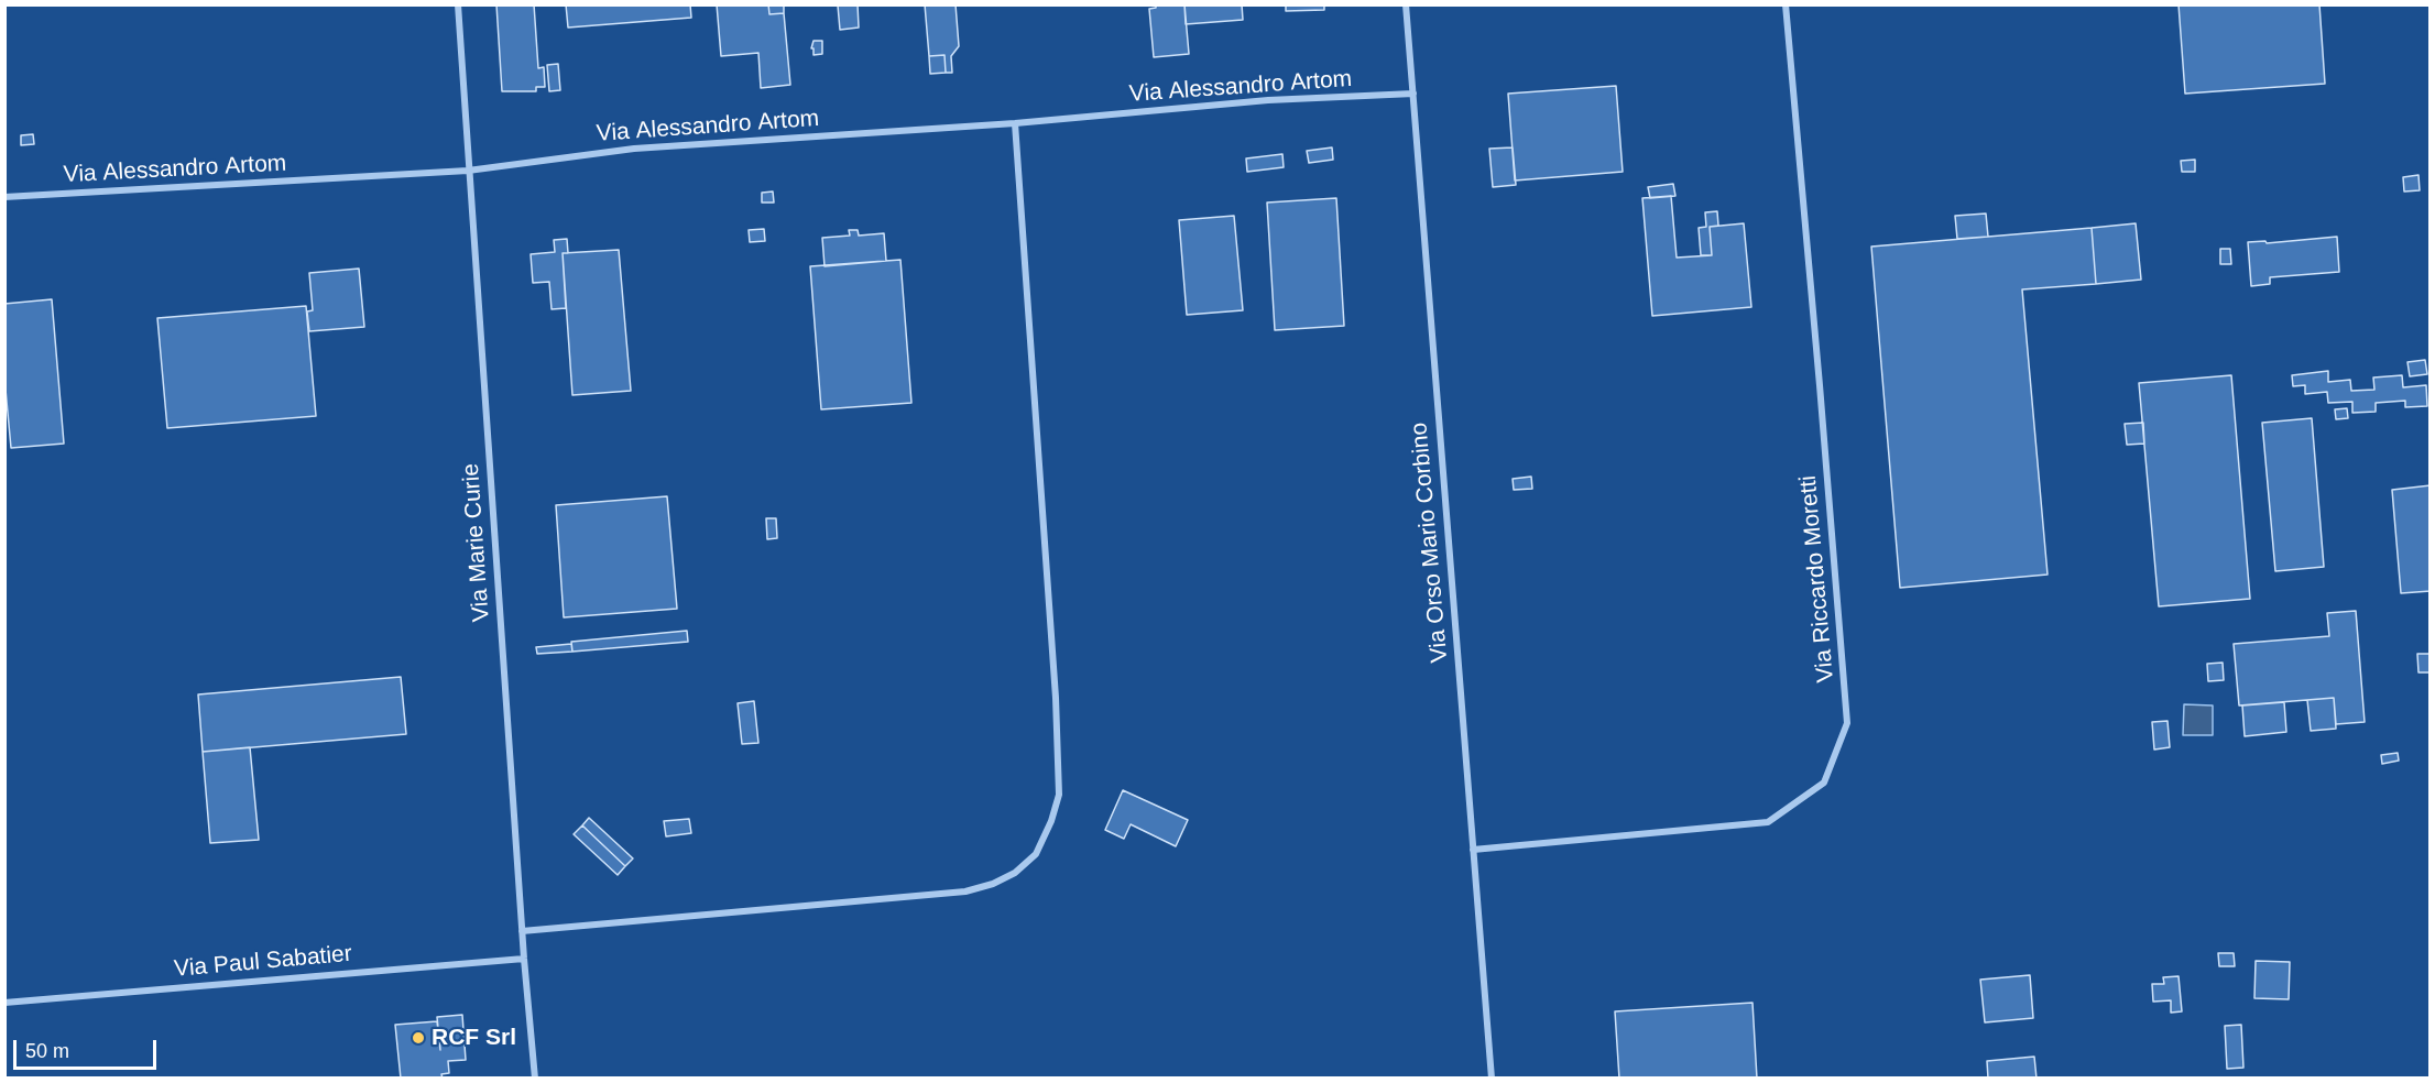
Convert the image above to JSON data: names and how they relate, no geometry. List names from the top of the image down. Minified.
{"streets":{"street":["Via Alessandro Artom","Via Marie Curie","Via Orso Mario Corbino","Via Riccardo Moretti","Via Paul Sabatier"]},"crossings":[["Via Alessandro Artom","Via Marie Curie"],["Via Alessandro Artom","Via Orso Mario Corbino"],["Via Marie Curie","Via Paul Sabatier"],["Via Orso Mario Corbino","Via Riccardo Moretti"]],"places":["RCF Srl"],"scale_bar":"50 m"}
